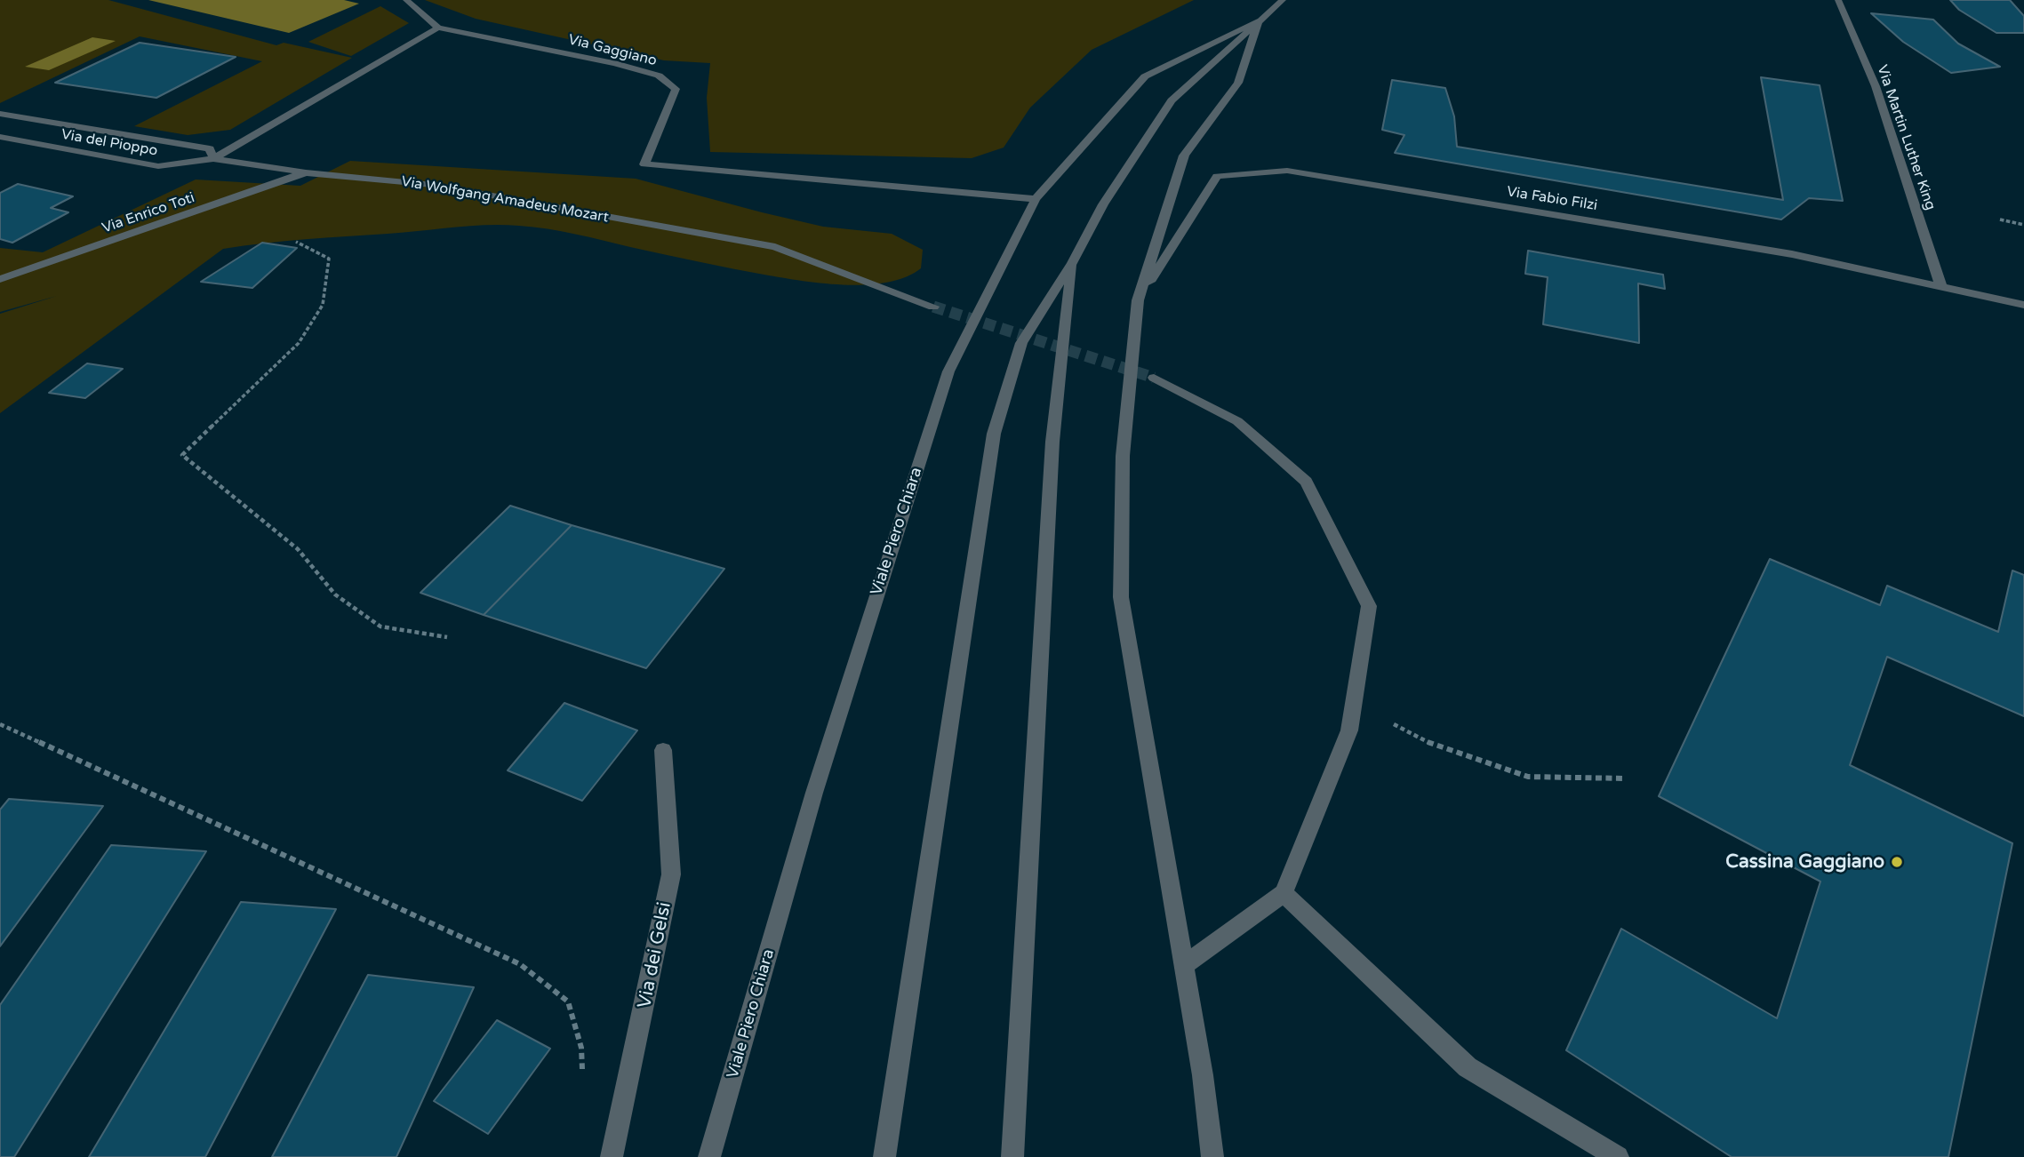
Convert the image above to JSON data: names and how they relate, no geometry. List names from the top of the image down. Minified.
{"streets":{"street":["Via Gaggiano","Via Martin Luther King","Via del Pioppo","Via Fabio Filzi","Via Wolfgang Amadeus Mozart","Via Enrico Toti","Viale Piero Chiara","Via dei Gelsi"]},"crossings":[["Via Gaggiano","Viale Piero Chiara"],["Via Martin Luther King","Via Fabio Filzi"],["Via del Pioppo","Via Wolfgang Amadeus Mozart"],["Via Wolfgang Amadeus Mozart","Via Enrico Toti"]],"places":["Cassina Gaggiano"]}
